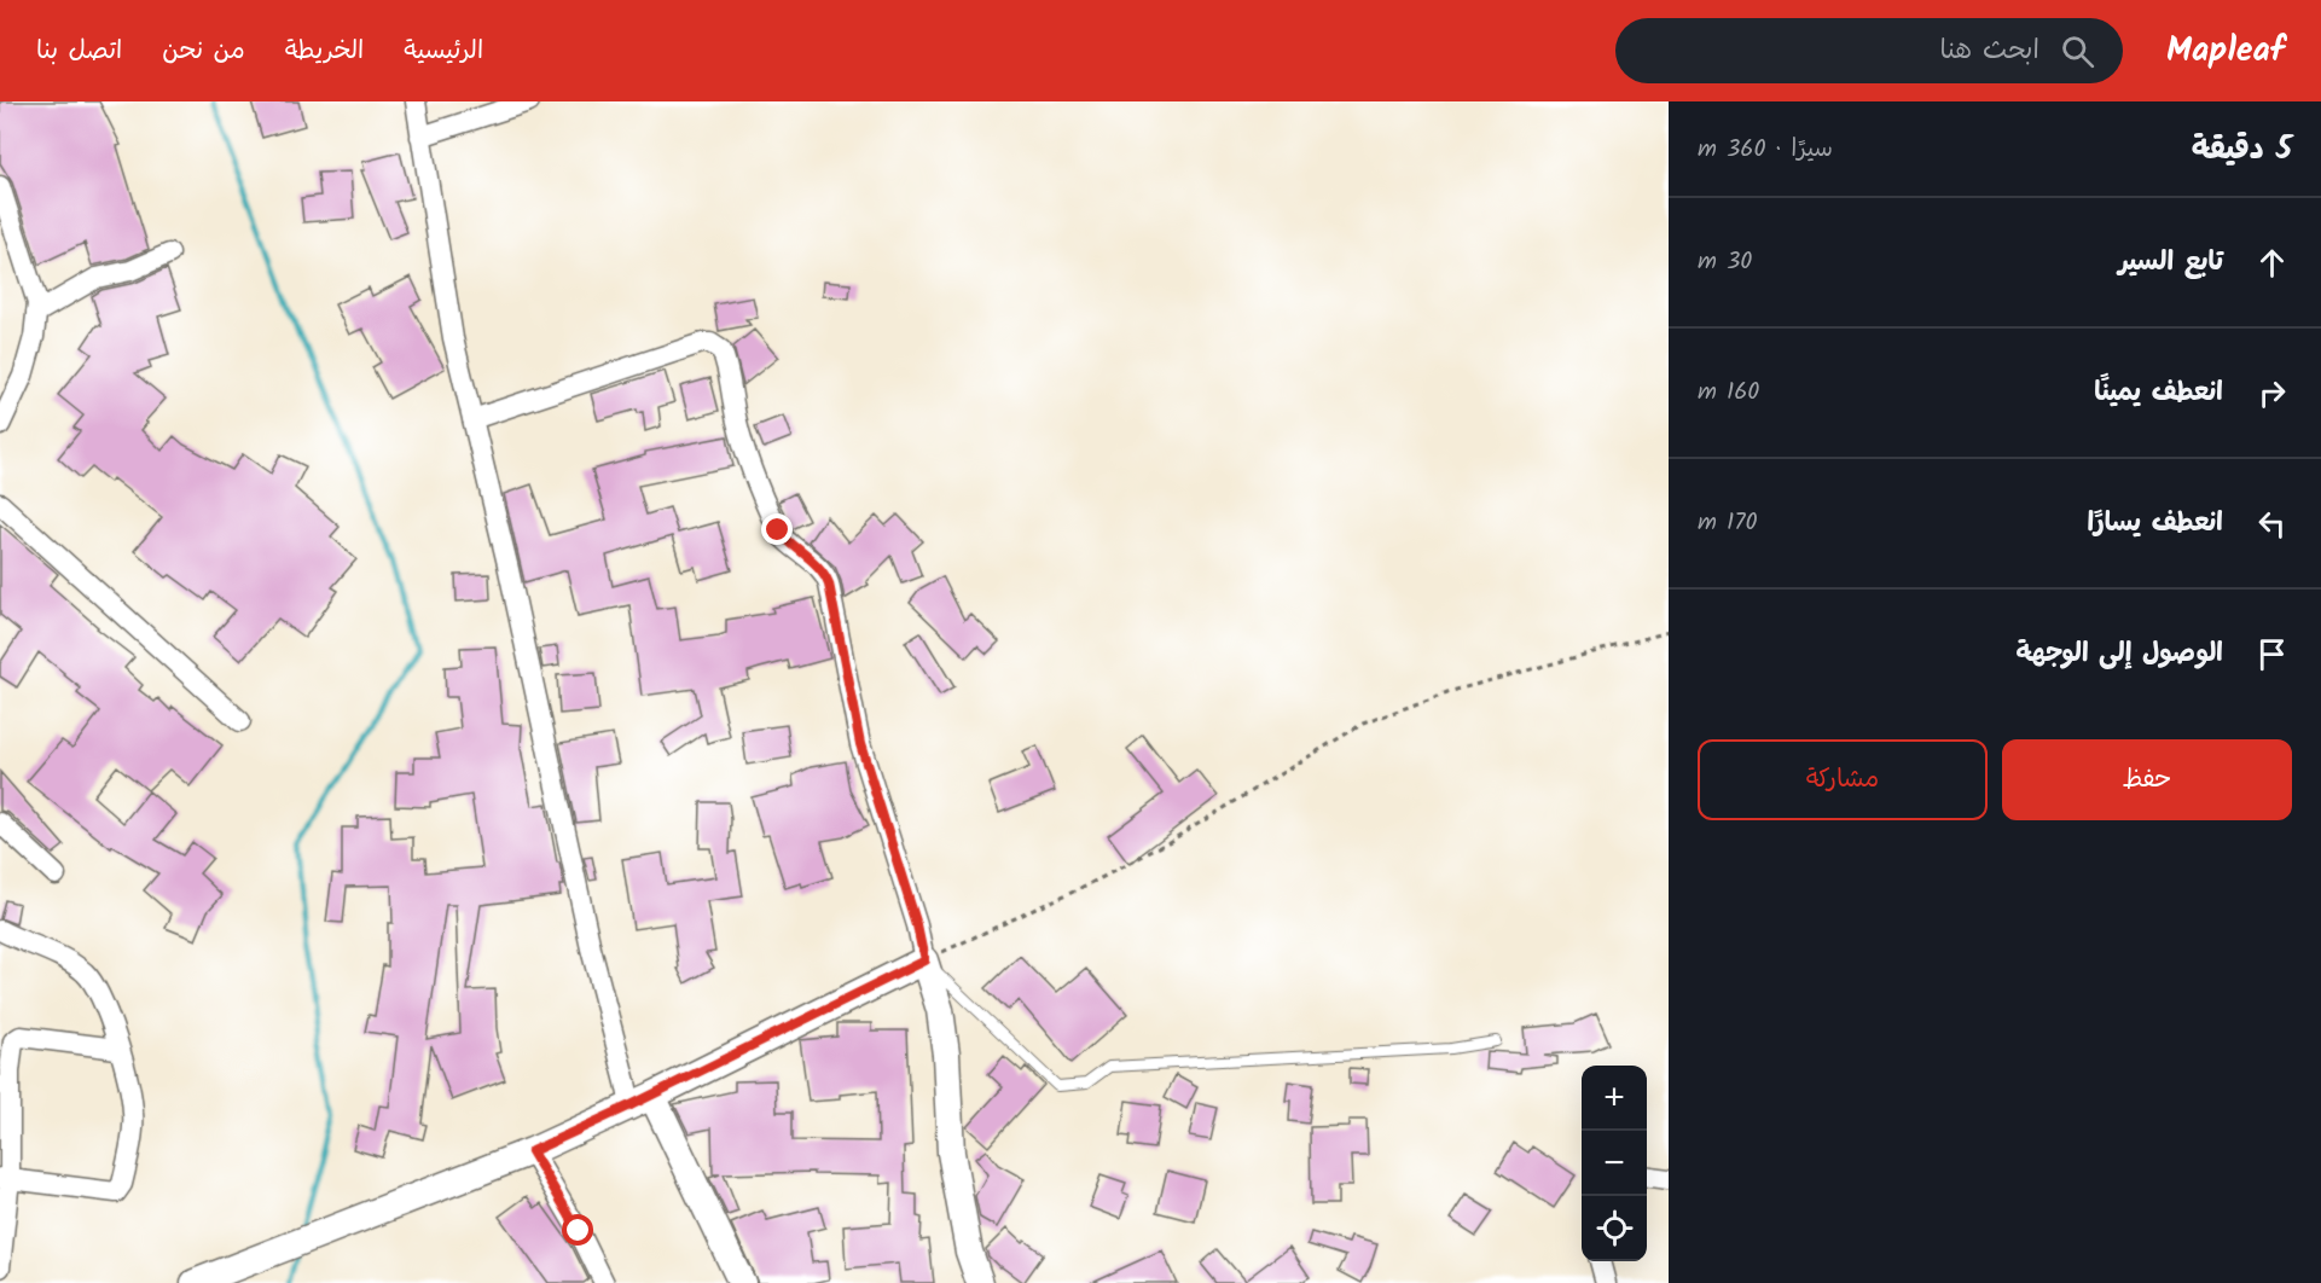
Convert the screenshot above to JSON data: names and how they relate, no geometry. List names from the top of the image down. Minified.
{"page":{"header":"Mapleaf","search":"ابحث هنا","nav":["الرئيسية","الخريطة","من نحن","اتصل بنا"],"heading":["5 دقيقة","سيرًا · 360 m"],"list":[["تابع السير","30 m"],["انعطف يمينًا","160 m"],["انعطف يسارًا","170 m"],"الوصول إلى الوجهة"],"buttons":["حفظ","مشاركة"],"map_buttons":["+","−"]}}
